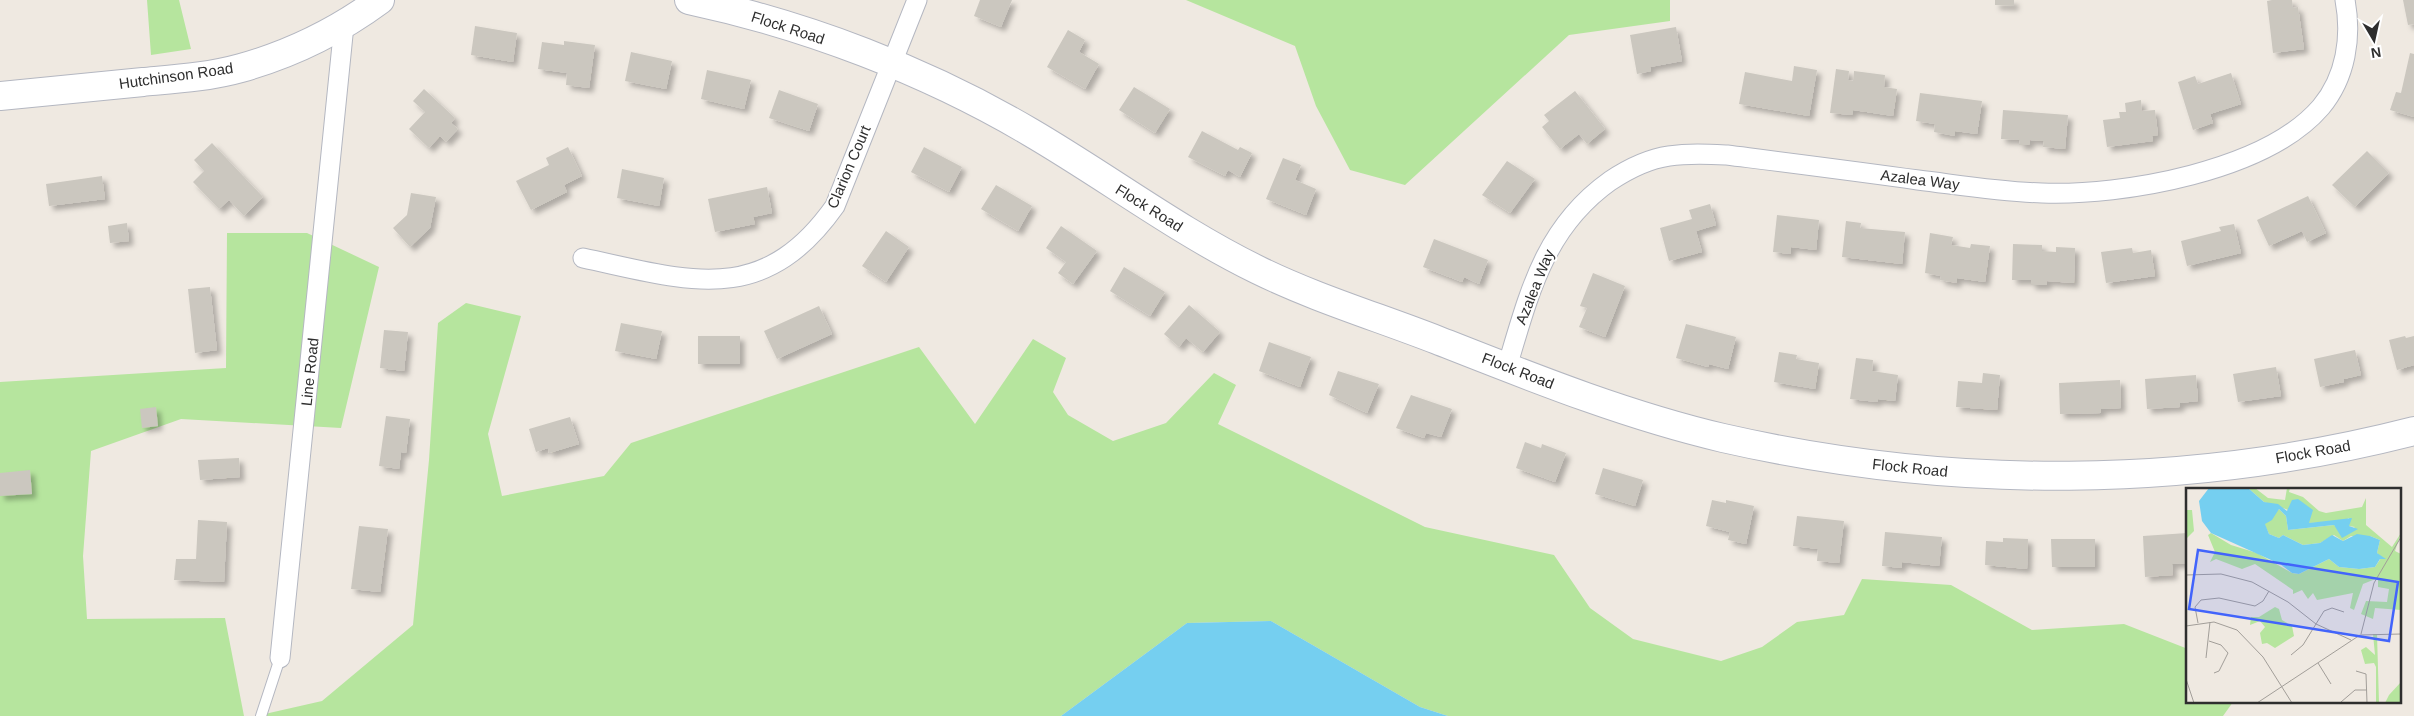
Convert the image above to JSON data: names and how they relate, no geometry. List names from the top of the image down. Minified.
{"streets":{"street":["Flock Road","Hutchinson Road","Clarion Court","Azalea Way","Line Road"]},"crossings":[["Flock Road","Clarion Court"],["Flock Road","Azalea Way"],["Hutchinson Road","Line Road"]],"north":"bottom"}
